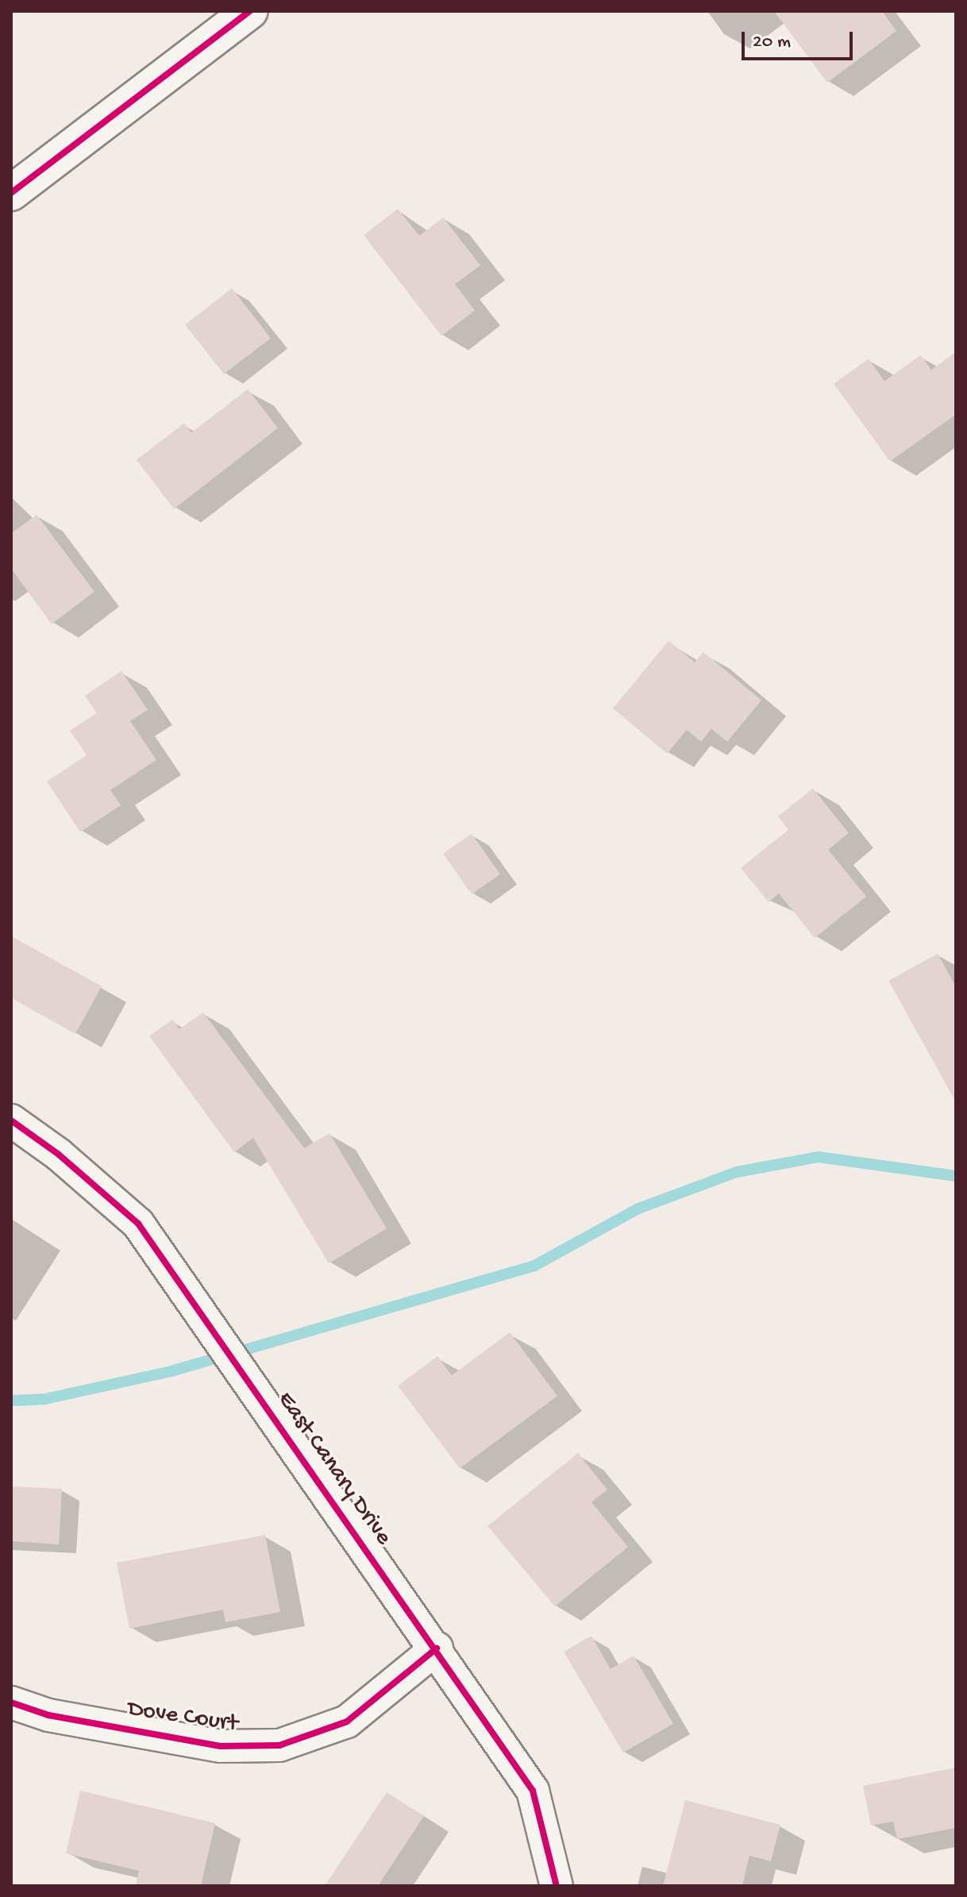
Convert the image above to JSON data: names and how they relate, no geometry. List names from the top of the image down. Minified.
{"streets":{"street":["East Canary Drive","Dove Court"]},"crossings":[["East Canary Drive","Dove Court"]],"scale_bar":"20 m"}
